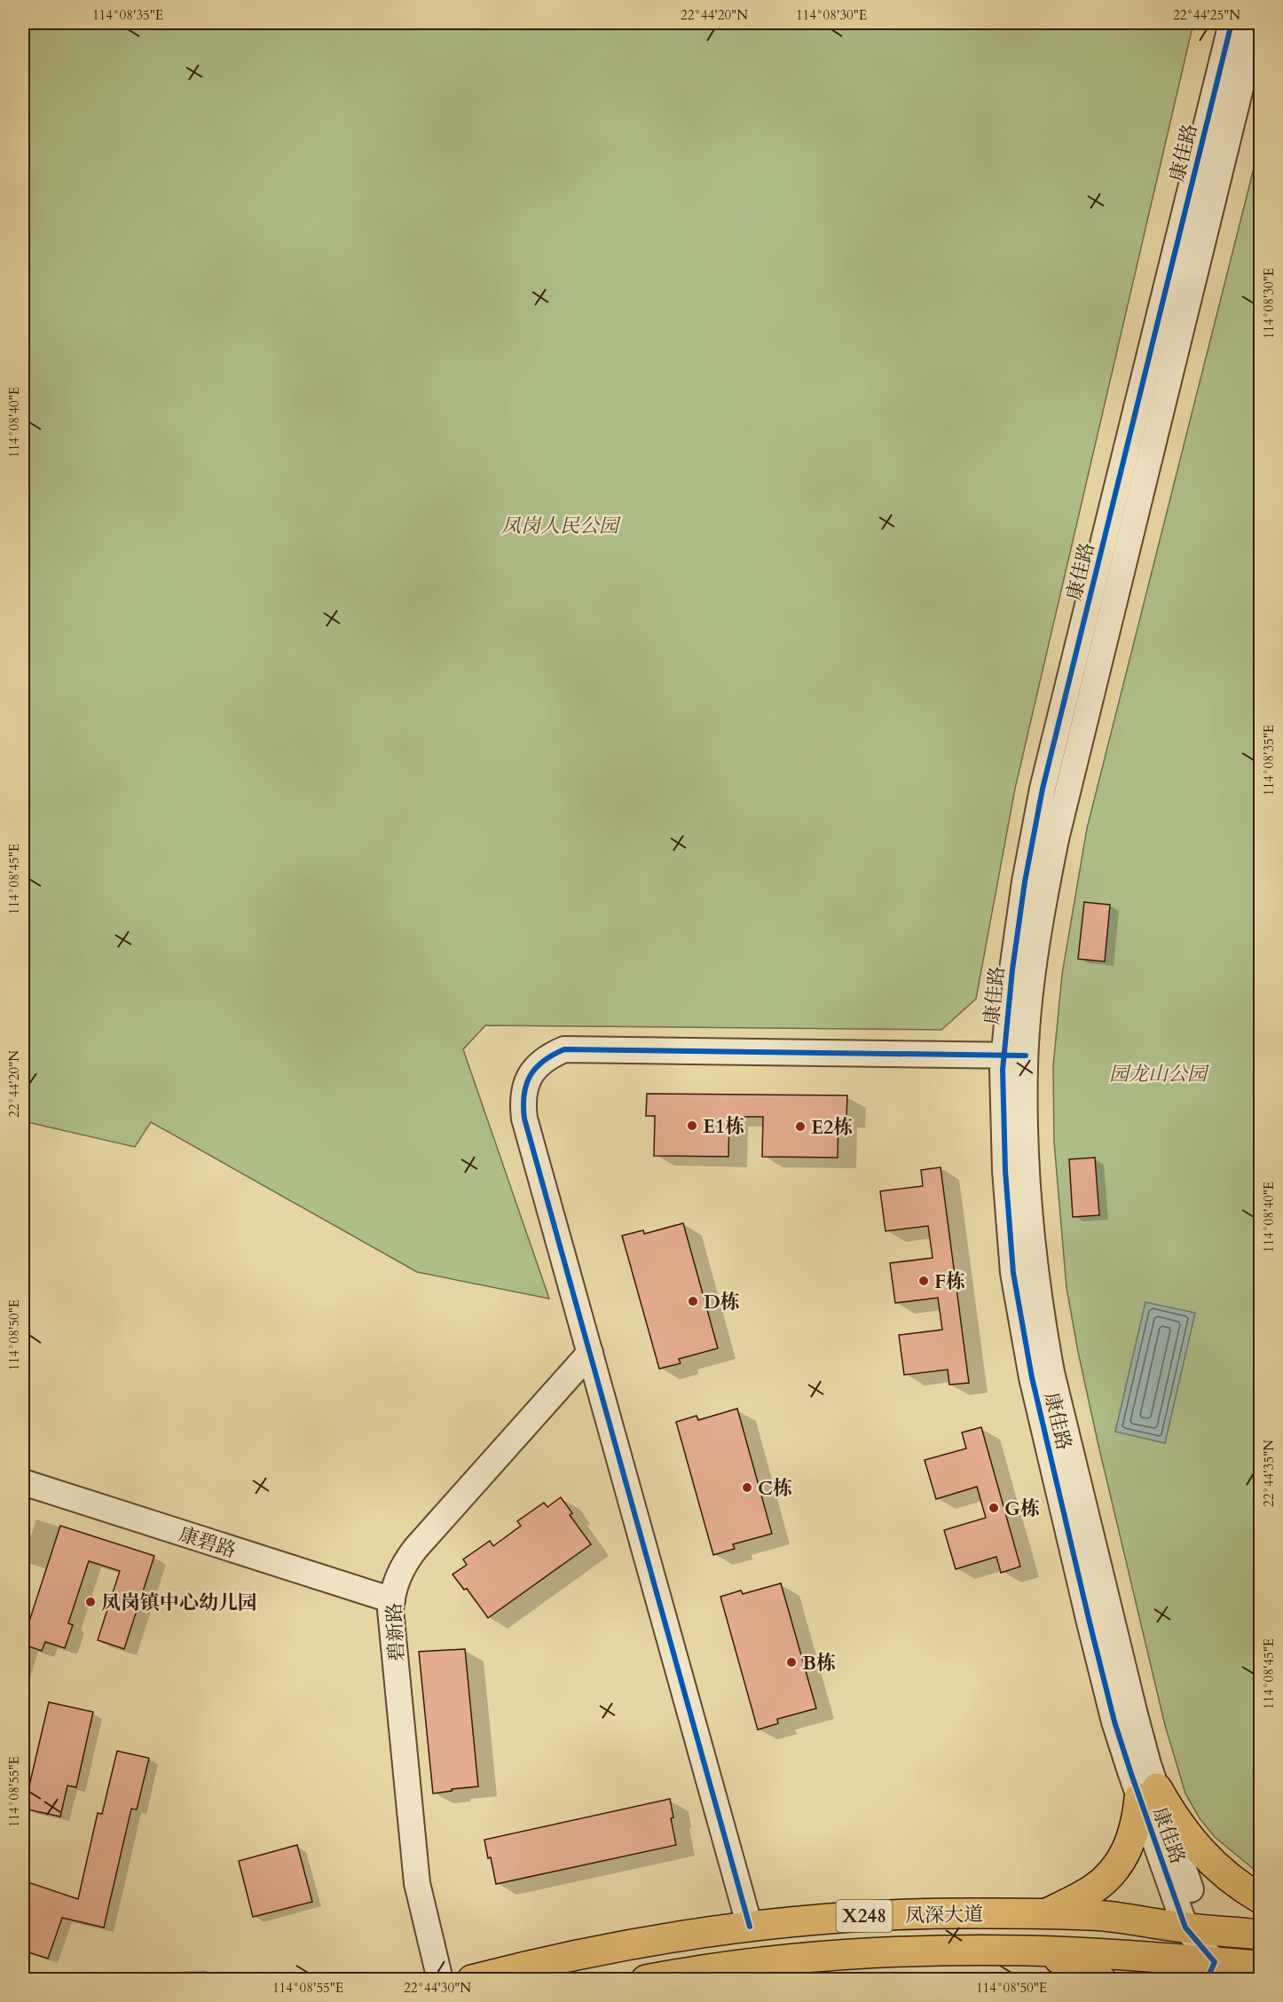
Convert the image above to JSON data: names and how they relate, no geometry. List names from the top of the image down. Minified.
{"streets":{"main road":["凤深大道","X248"],"street":["康佳路","康碧路","碧新路"]},"crossings":[["康佳路","凤深大道"],["康碧路","碧新路"]],"parks":["凤岗人民公园","园龙山公园"],"places":["E1栋","E2栋","F栋","D栋","C栋","G栋","凤岗镇中心幼儿园","B栋"],"coordinates":["114°08'35\"E","22°44'20\"N","114°08'30\"E","22°44'25\"N","114°08'40\"E","114°08'45\"E","114°08'50\"E","22°44'35\"N","114°08'55\"E","22°44'30\"N"]}
